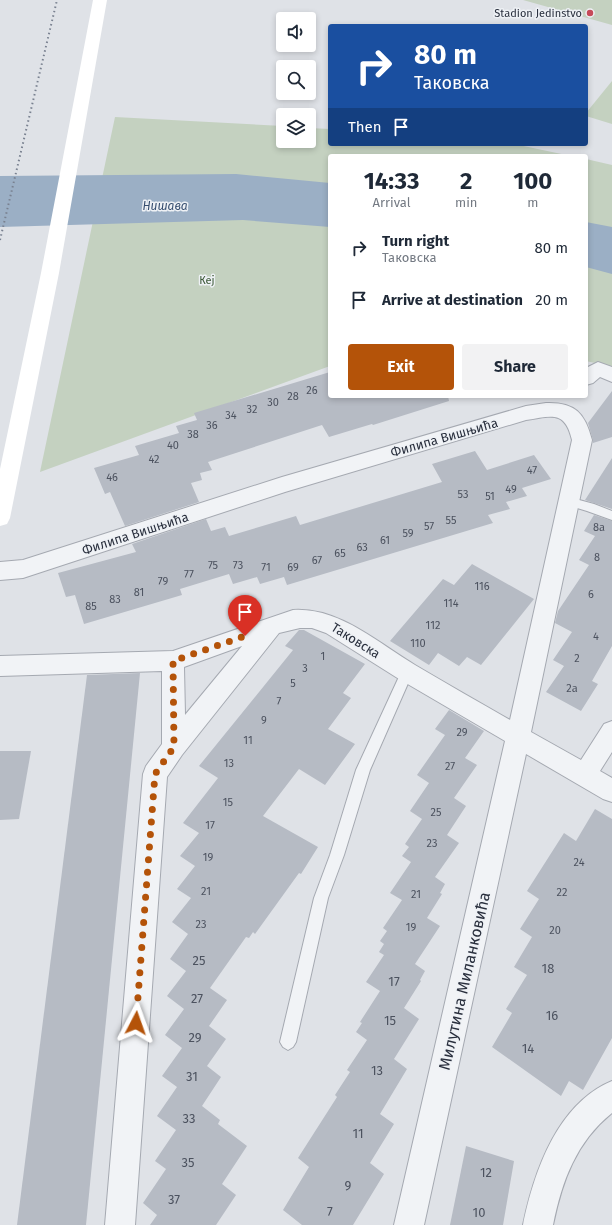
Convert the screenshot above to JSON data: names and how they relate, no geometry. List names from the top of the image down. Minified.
{"streets":{"street":["Филипа Вишњића","Таковска","Милутина Миланковића"]},"crossings":[["Филипа Вишњића","Таковска"],["Филипа Вишњића","Милутина Миланковића"],["Таковска","Милутина Миланковића"]],"water":["Нишава"],"parks":["Кеј"],"places":["Stadion Jedinstvo"],"house_numbers":["26","28","30","32","34","36","38","40","42","47","46","49","53","51","55","57","8a","59","61","63","65","8","67","75","73","71","69","77","79","116","81","6","83","114","85","112","4","110","1","2","3","5","2a","7","9","29","11","13","27","15","25","17","23","19","24","21","22","21","23","19","20","25","18","17","27","16","15","29","14","13","31","33","11","35","12","9","37","7","10"],"page":{"turn":["80 m","Таковска"],"then":"Then","eta":["14:33","Arrival","2","min","100","m"],"list":[{"name":"Turn right","note":"Таковска","value":"80 m"},{"name":"Arrive at destination","value":"20 m"}],"buttons":["Exit","Share"]}}
